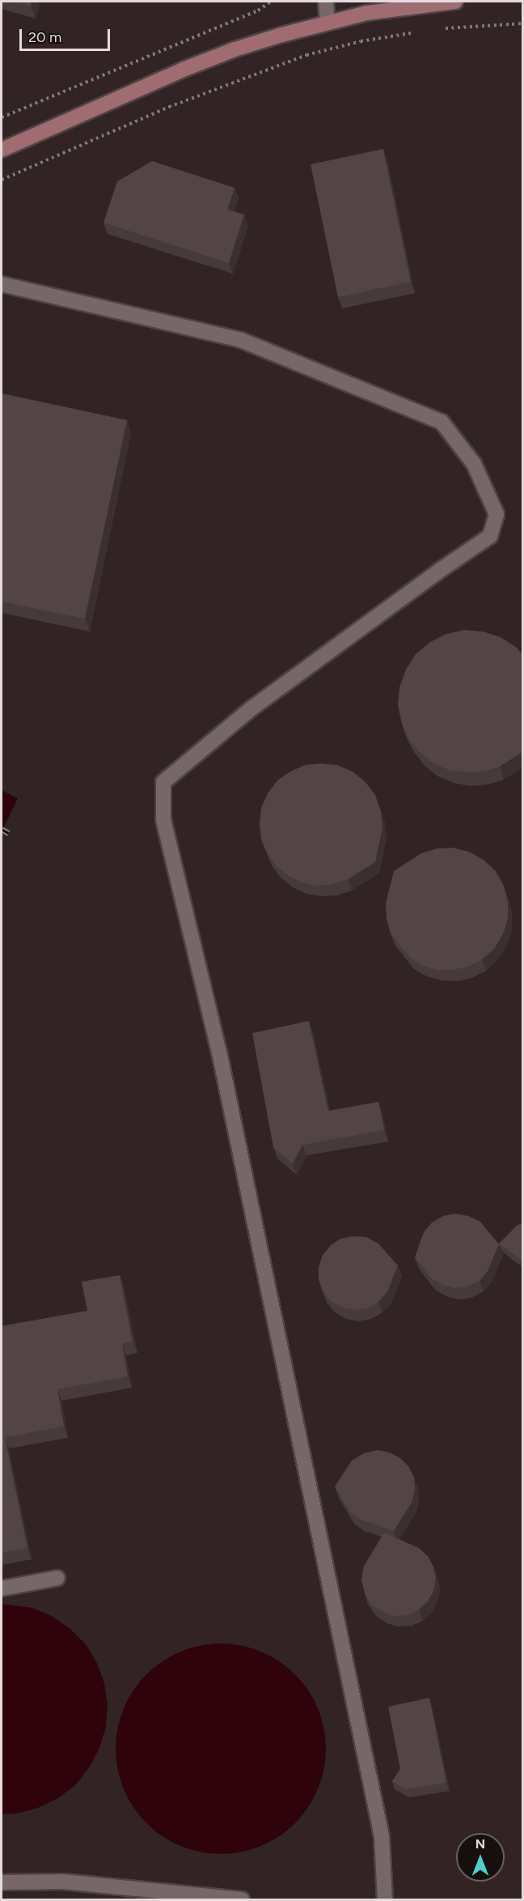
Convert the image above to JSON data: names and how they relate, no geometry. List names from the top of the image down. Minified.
{"scale_bar":"20 m","north":"top"}
